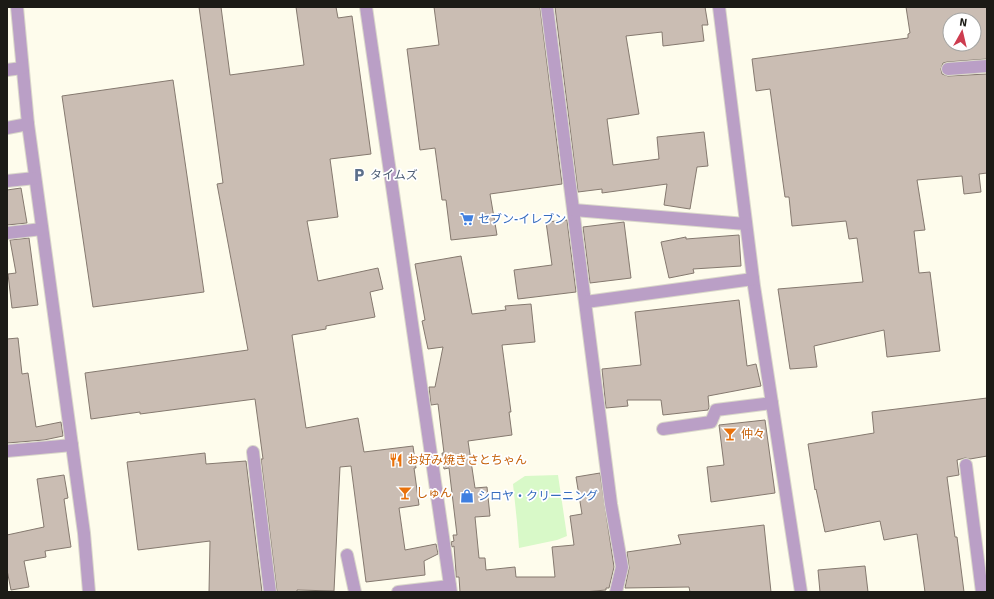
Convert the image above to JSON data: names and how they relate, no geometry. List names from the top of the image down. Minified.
{"places":{"parking":["タイムズ"],"supermarket":["セブン-イレブン"],"bar":["仲々","しゅん"],"restaurant":["お好み焼きさとちゃん"],"shop":["シロヤ・クリーニング"]},"north":"top"}
